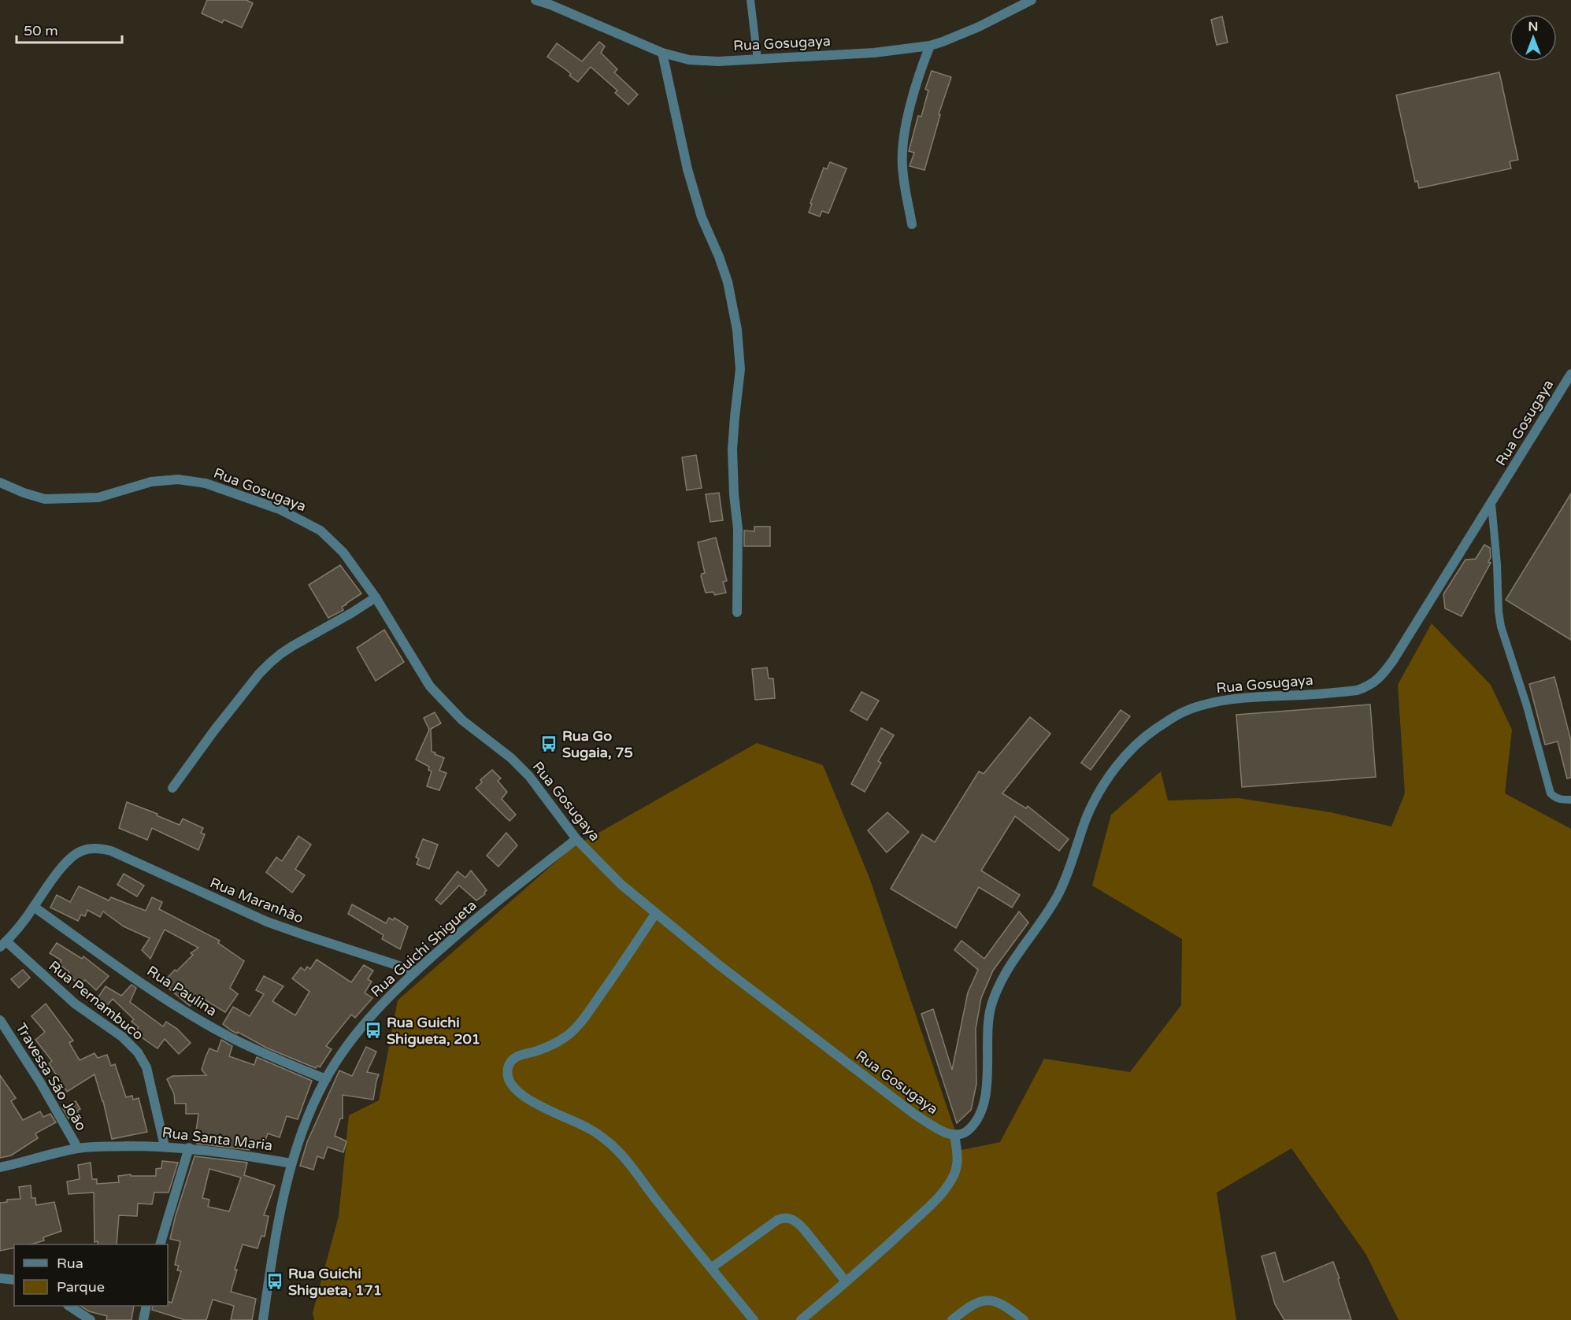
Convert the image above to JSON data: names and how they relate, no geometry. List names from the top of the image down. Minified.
{"streets":{"street":["Rua Gosugaya","Rua Maranhão","Rua Guichi Shigueta","Rua Paulina","Rua Pernambuco","Travessa São João","Rua Santa Maria"]},"crossings":[["Rua Gosugaya","Rua Guichi Shigueta"],["Rua Maranhão","Rua Guichi Shigueta"],["Rua Maranhão","Rua Paulina"],["Rua Guichi Shigueta","Rua Paulina"],["Rua Guichi Shigueta","Rua Santa Maria"],["Rua Pernambuco","Rua Santa Maria"],["Travessa São João","Rua Santa Maria"]],"places":{"bus stop":["Rua Go Sugaia, 75","Rua Guichi Shigueta, 201","Rua Guichi Shigueta, 171"]},"legend":["Rua","Parque"],"scale_bar":"50 m","north":"top"}
